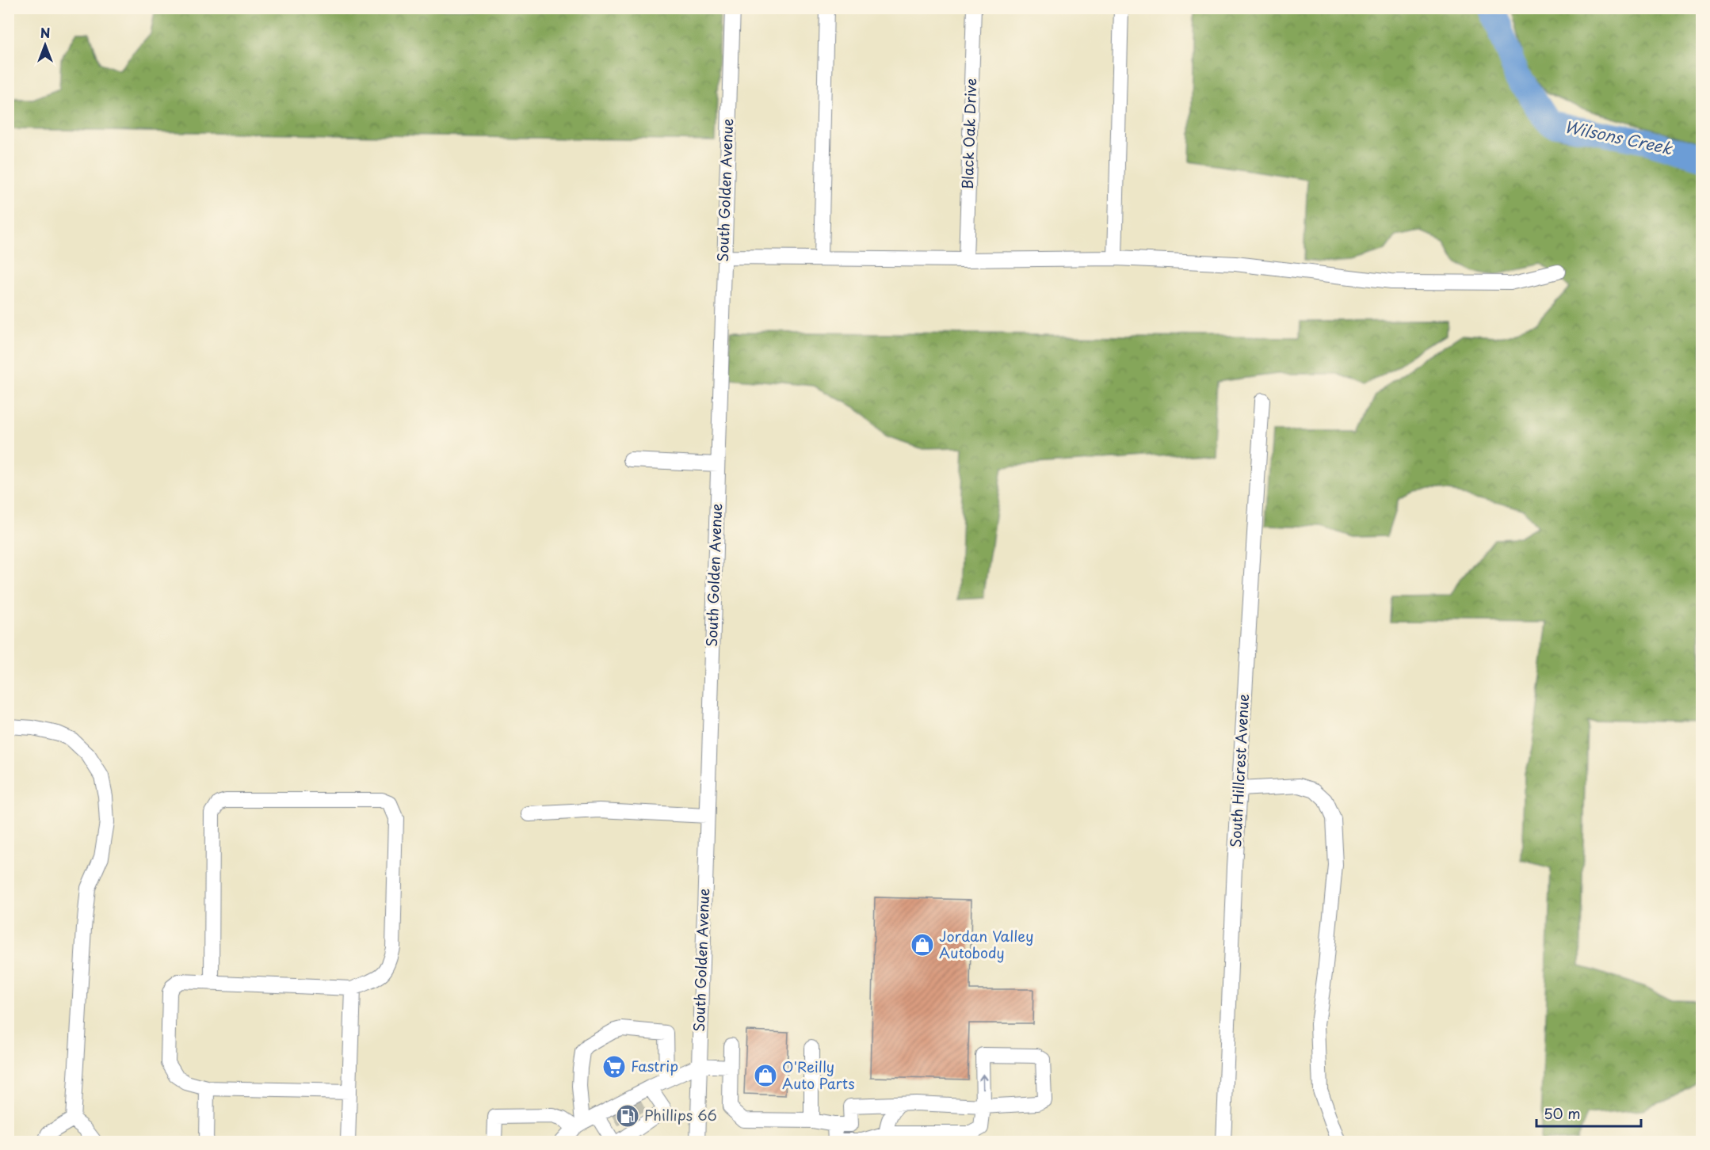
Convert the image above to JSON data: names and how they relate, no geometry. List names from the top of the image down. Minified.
{"streets":{"street":["Black Oak Drive","South Golden Avenue","South Hillcrest Avenue"]},"water":["Wilsons Creek"],"places":{"shop":["Jordan Valley Autobody","O'Reilly Auto Parts"],"supermarket":["Fastrip"],"fuel station":["Phillips 66"]},"scale_bar":"50 m","north":"top"}
